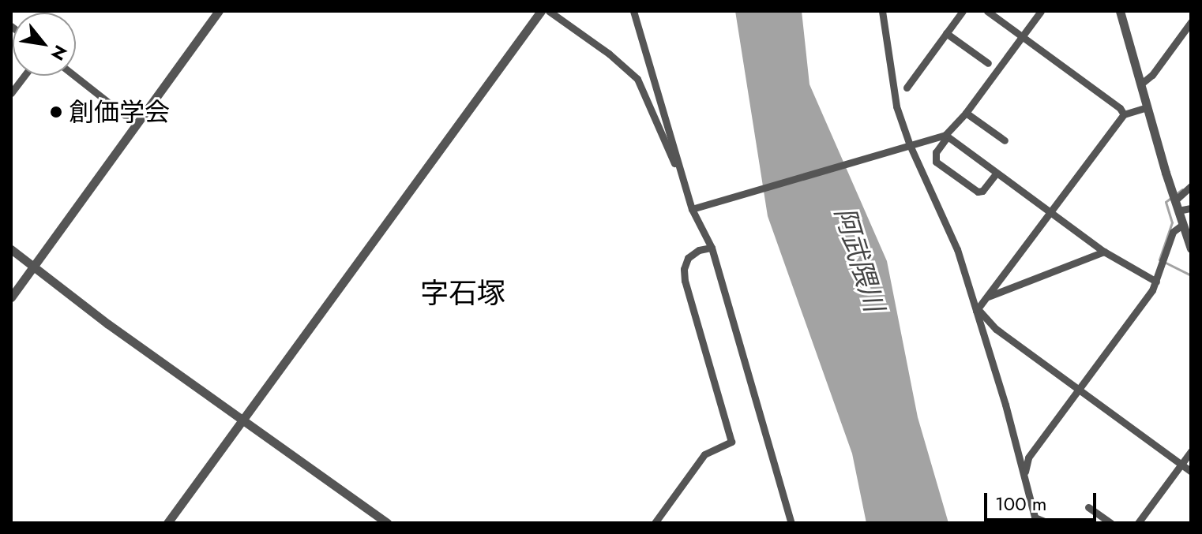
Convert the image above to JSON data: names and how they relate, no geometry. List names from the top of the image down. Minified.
{"districts":["字石塚"],"water":["阿武隈川"],"places":["創価学会"],"scale_bar":"100 m","north":"bottom right"}
